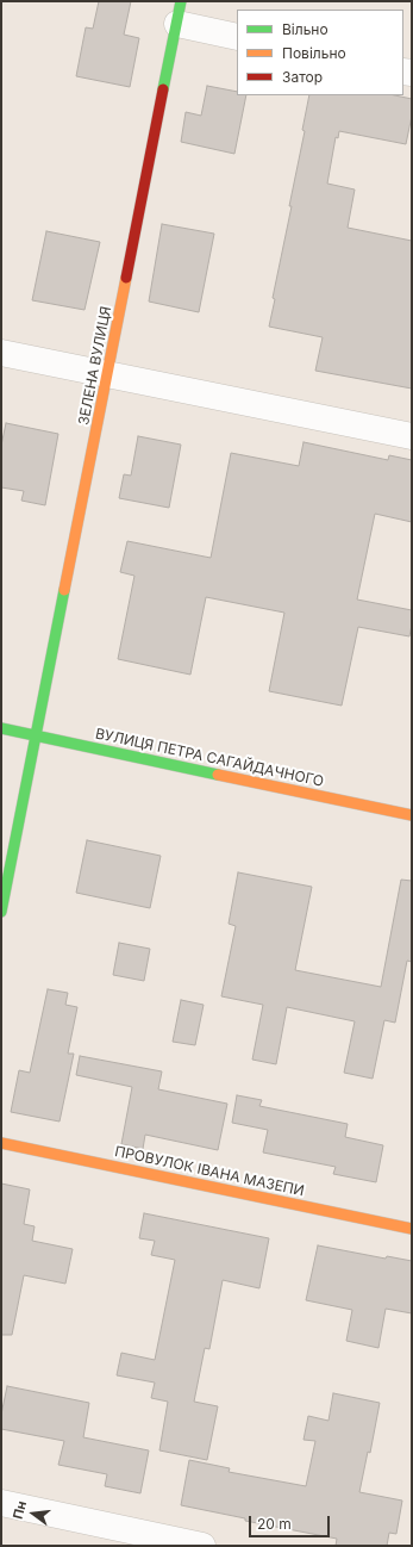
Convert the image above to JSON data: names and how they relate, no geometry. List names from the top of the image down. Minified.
{"streets":{"street":["ЗЕЛЕНА ВУЛИЦЯ","ВУЛИЦЯ ПЕТРА САГАЙДАЧНОГО","ПРОВУЛОК ІВАНА МАЗЕПИ"]},"crossings":[["ЗЕЛЕНА ВУЛИЦЯ","ВУЛИЦЯ ПЕТРА САГАЙДАЧНОГО"]],"legend":["Вільно","Повільно","Затор"],"scale_bar":"20 m","north":"left"}
